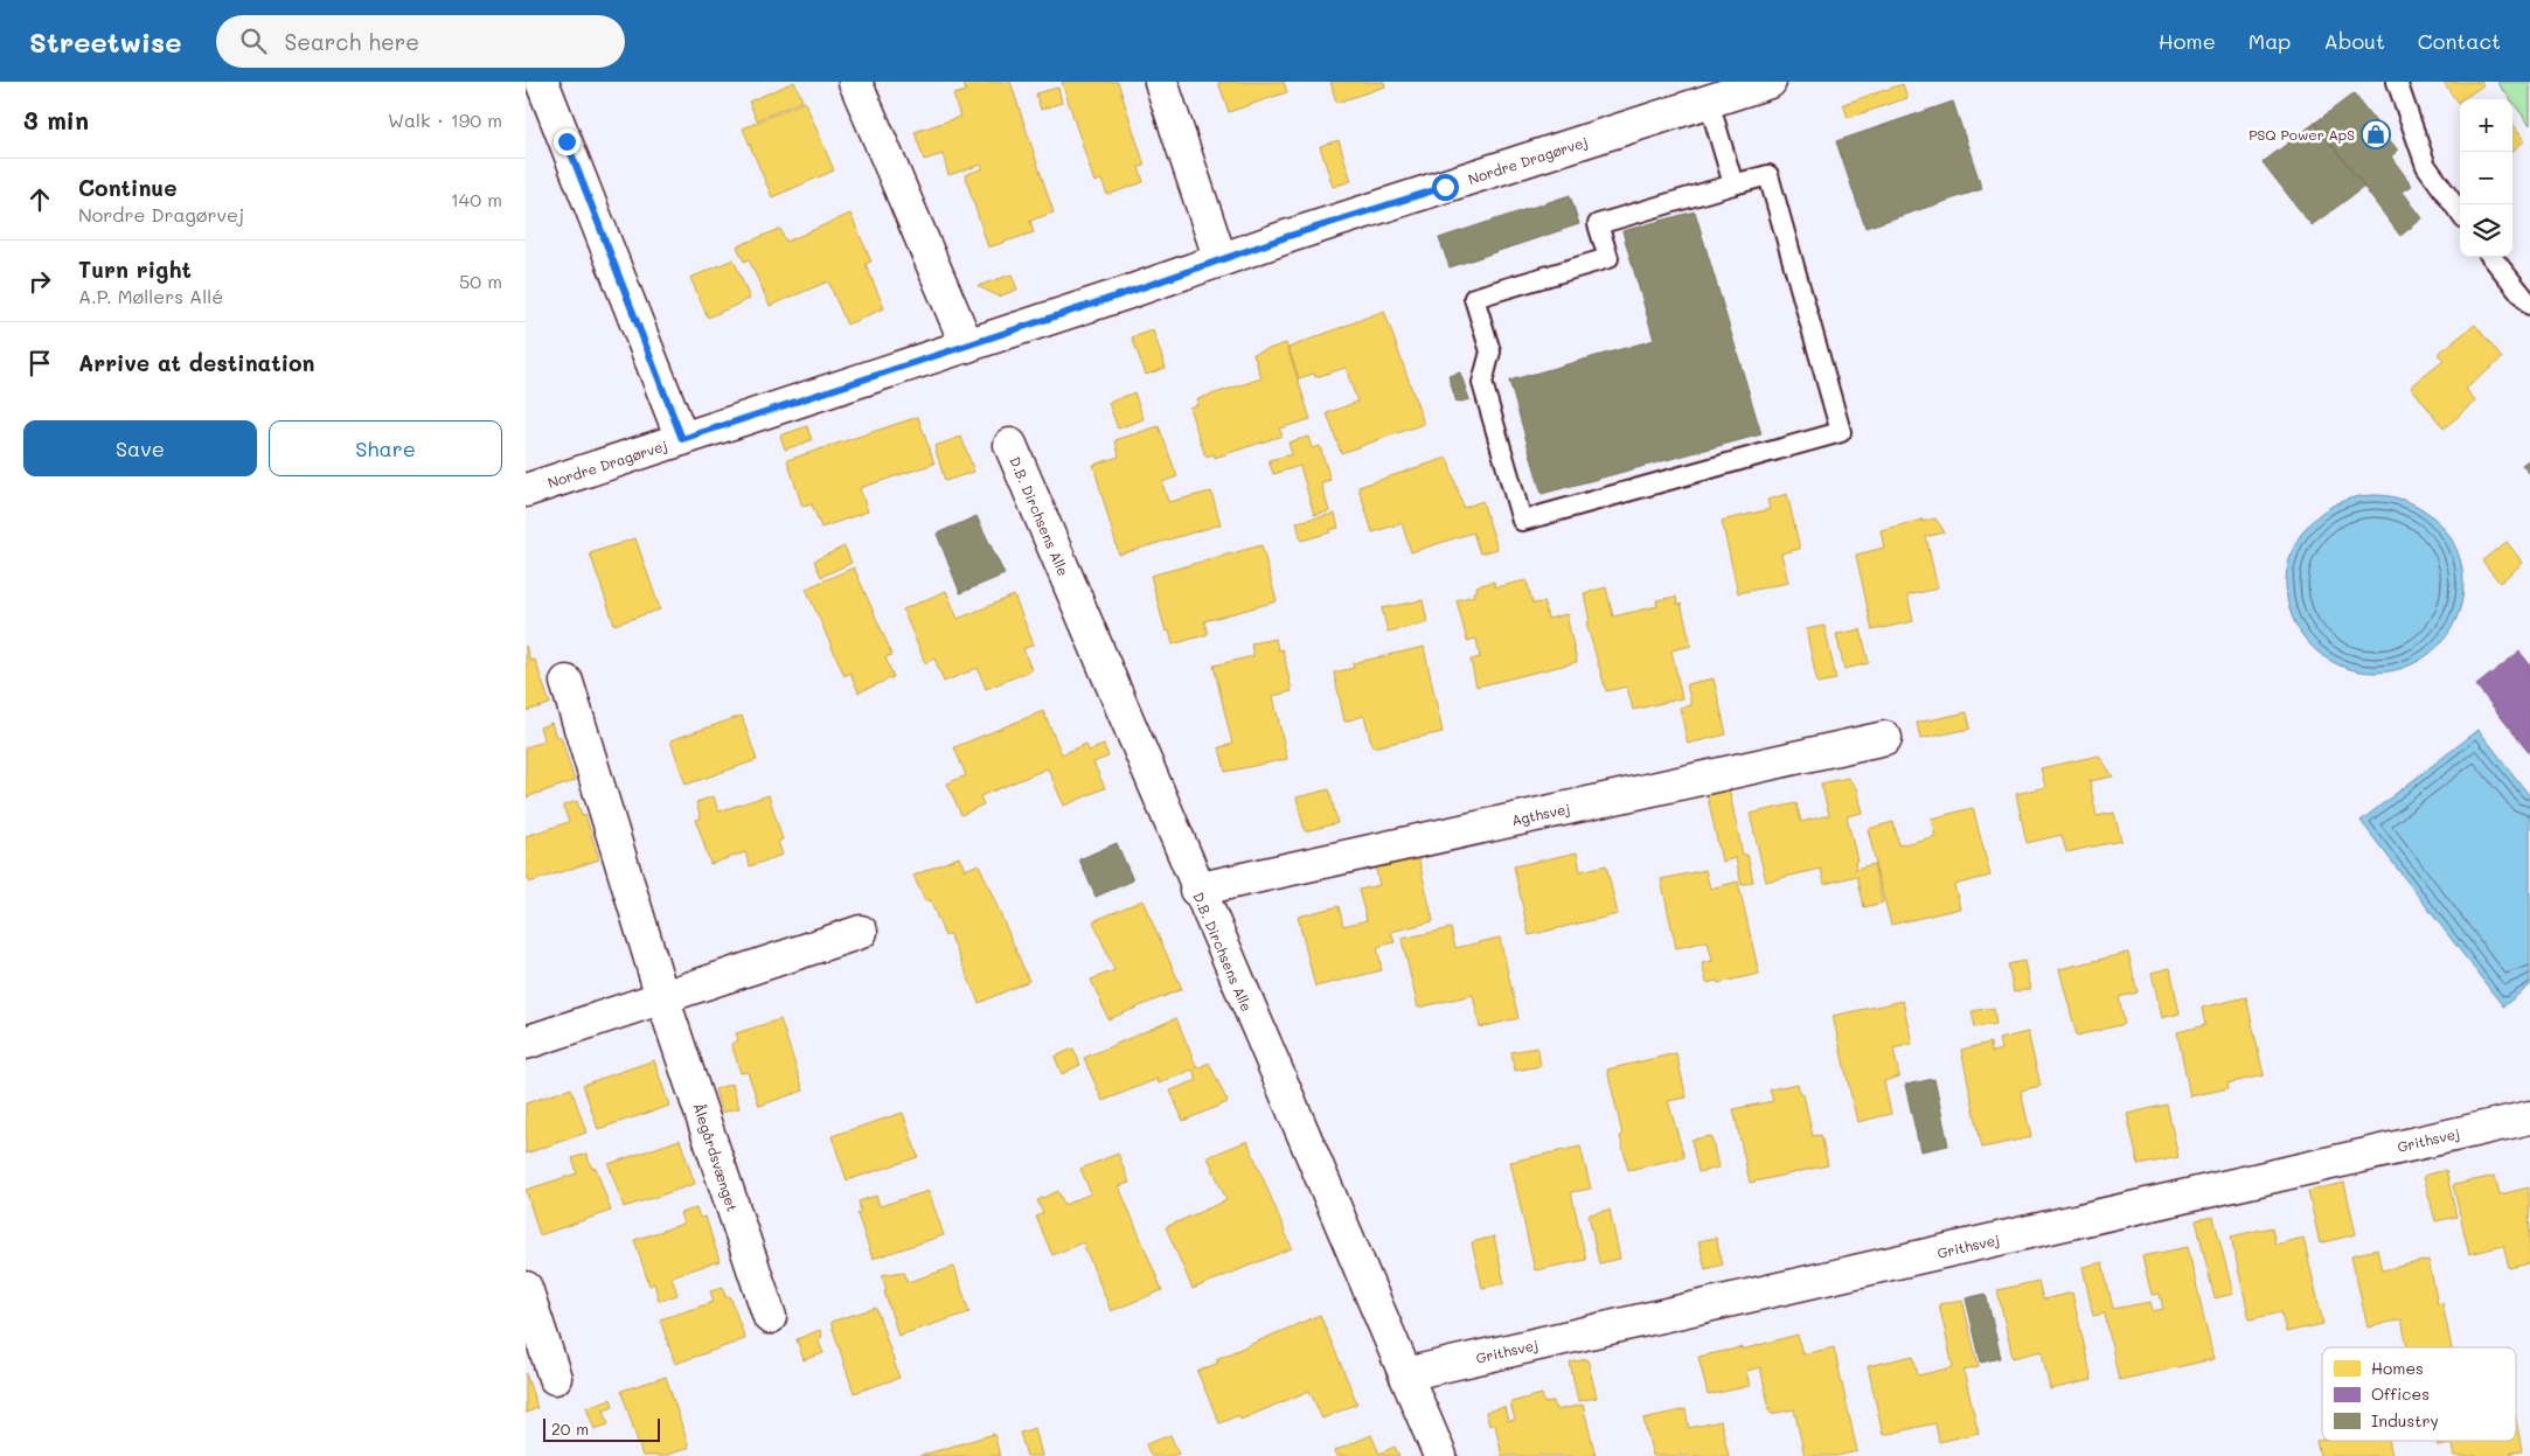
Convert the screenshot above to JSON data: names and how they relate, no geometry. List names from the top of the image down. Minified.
{"streets":{"street":["Nordre Dragørvej","D.B. Dirchsens Alle","Agthsvej","Grithsvej","Ålegårdsvænget"]},"crossings":[["D.B. Dirchsens Alle","Agthsvej"],["D.B. Dirchsens Alle","Grithsvej"]],"places":{"shop":["PSQ Power ApS"]},"legend":["Homes","Offices","Industry"],"scale_bar":"20 m","page":{"header":"Streetwise","search":"Search here","nav":["Home","Map","About","Contact"],"heading":["3 min","Walk · 190 m"],"map_buttons":["+","−"],"list":[["Continue","Nordre Dragørvej","140 m"],["Turn right","A.P. Møllers Allé","50 m"],"Arrive at destination"],"buttons":["Save","Share"],"scale":"20 m"}}
